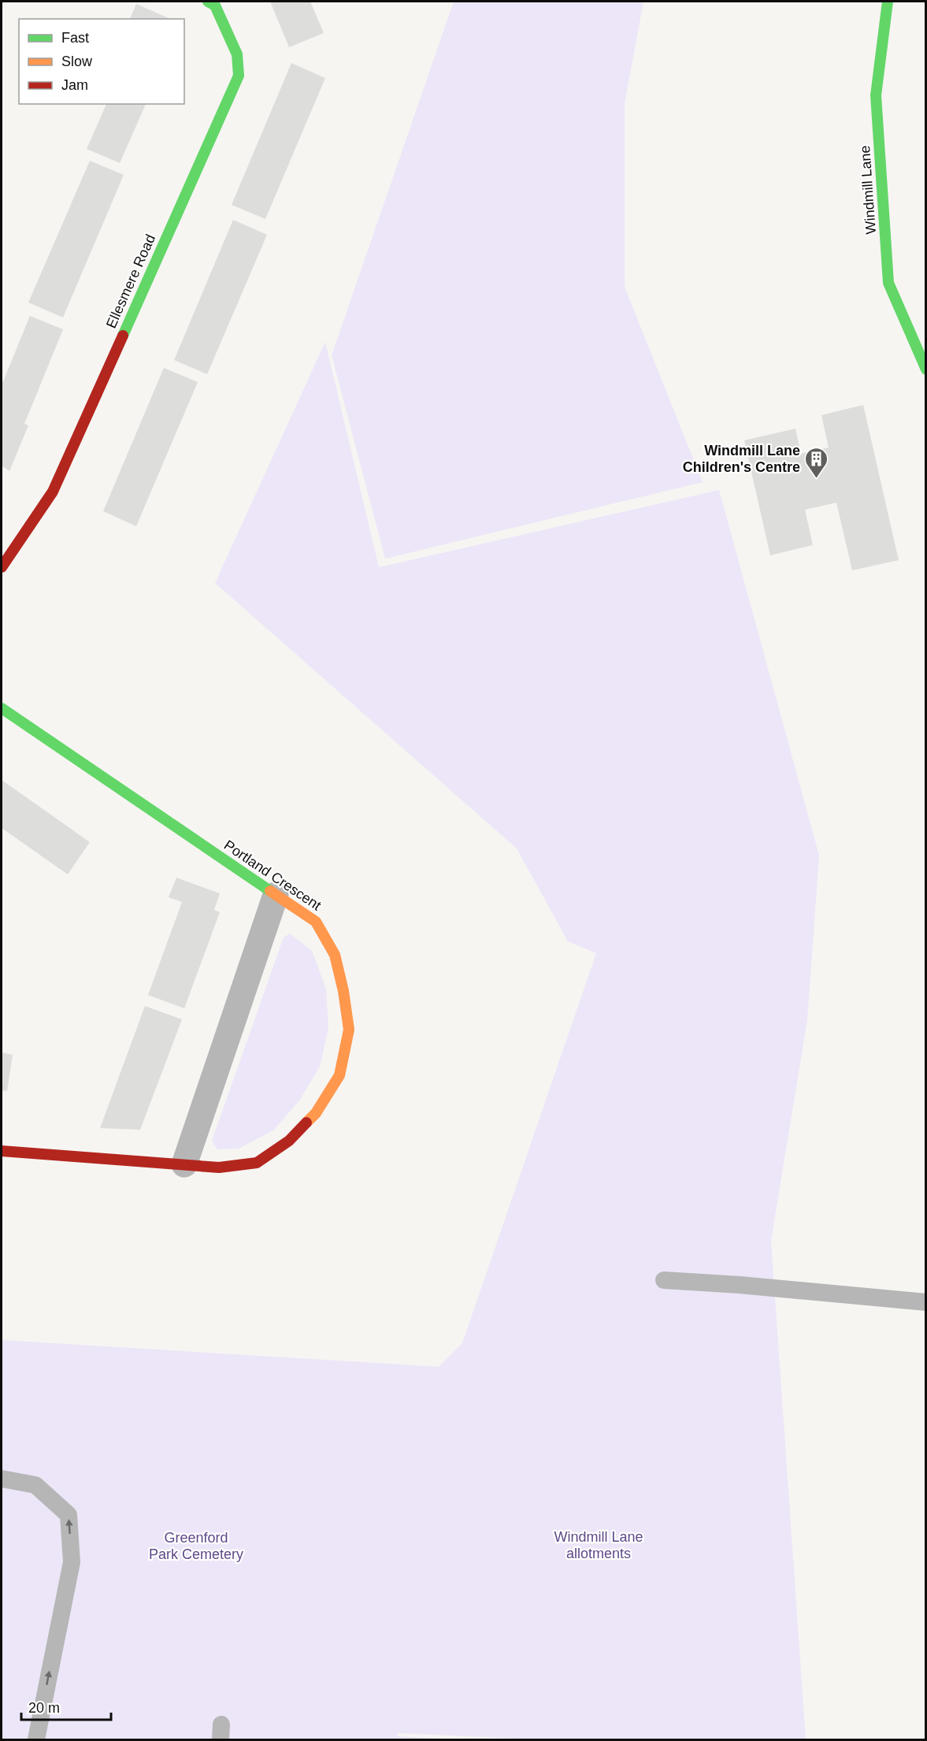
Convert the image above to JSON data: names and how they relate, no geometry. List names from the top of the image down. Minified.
{"streets":{"street":["Windmill Lane","Ellesmere Road","Portland Crescent"]},"parks":["Windmill Lane allotments","Greenford Park Cemetery"],"places":{"building":["Windmill Lane Children's Centre"]},"legend":["Fast","Slow","Jam"],"scale_bar":"20 m"}
